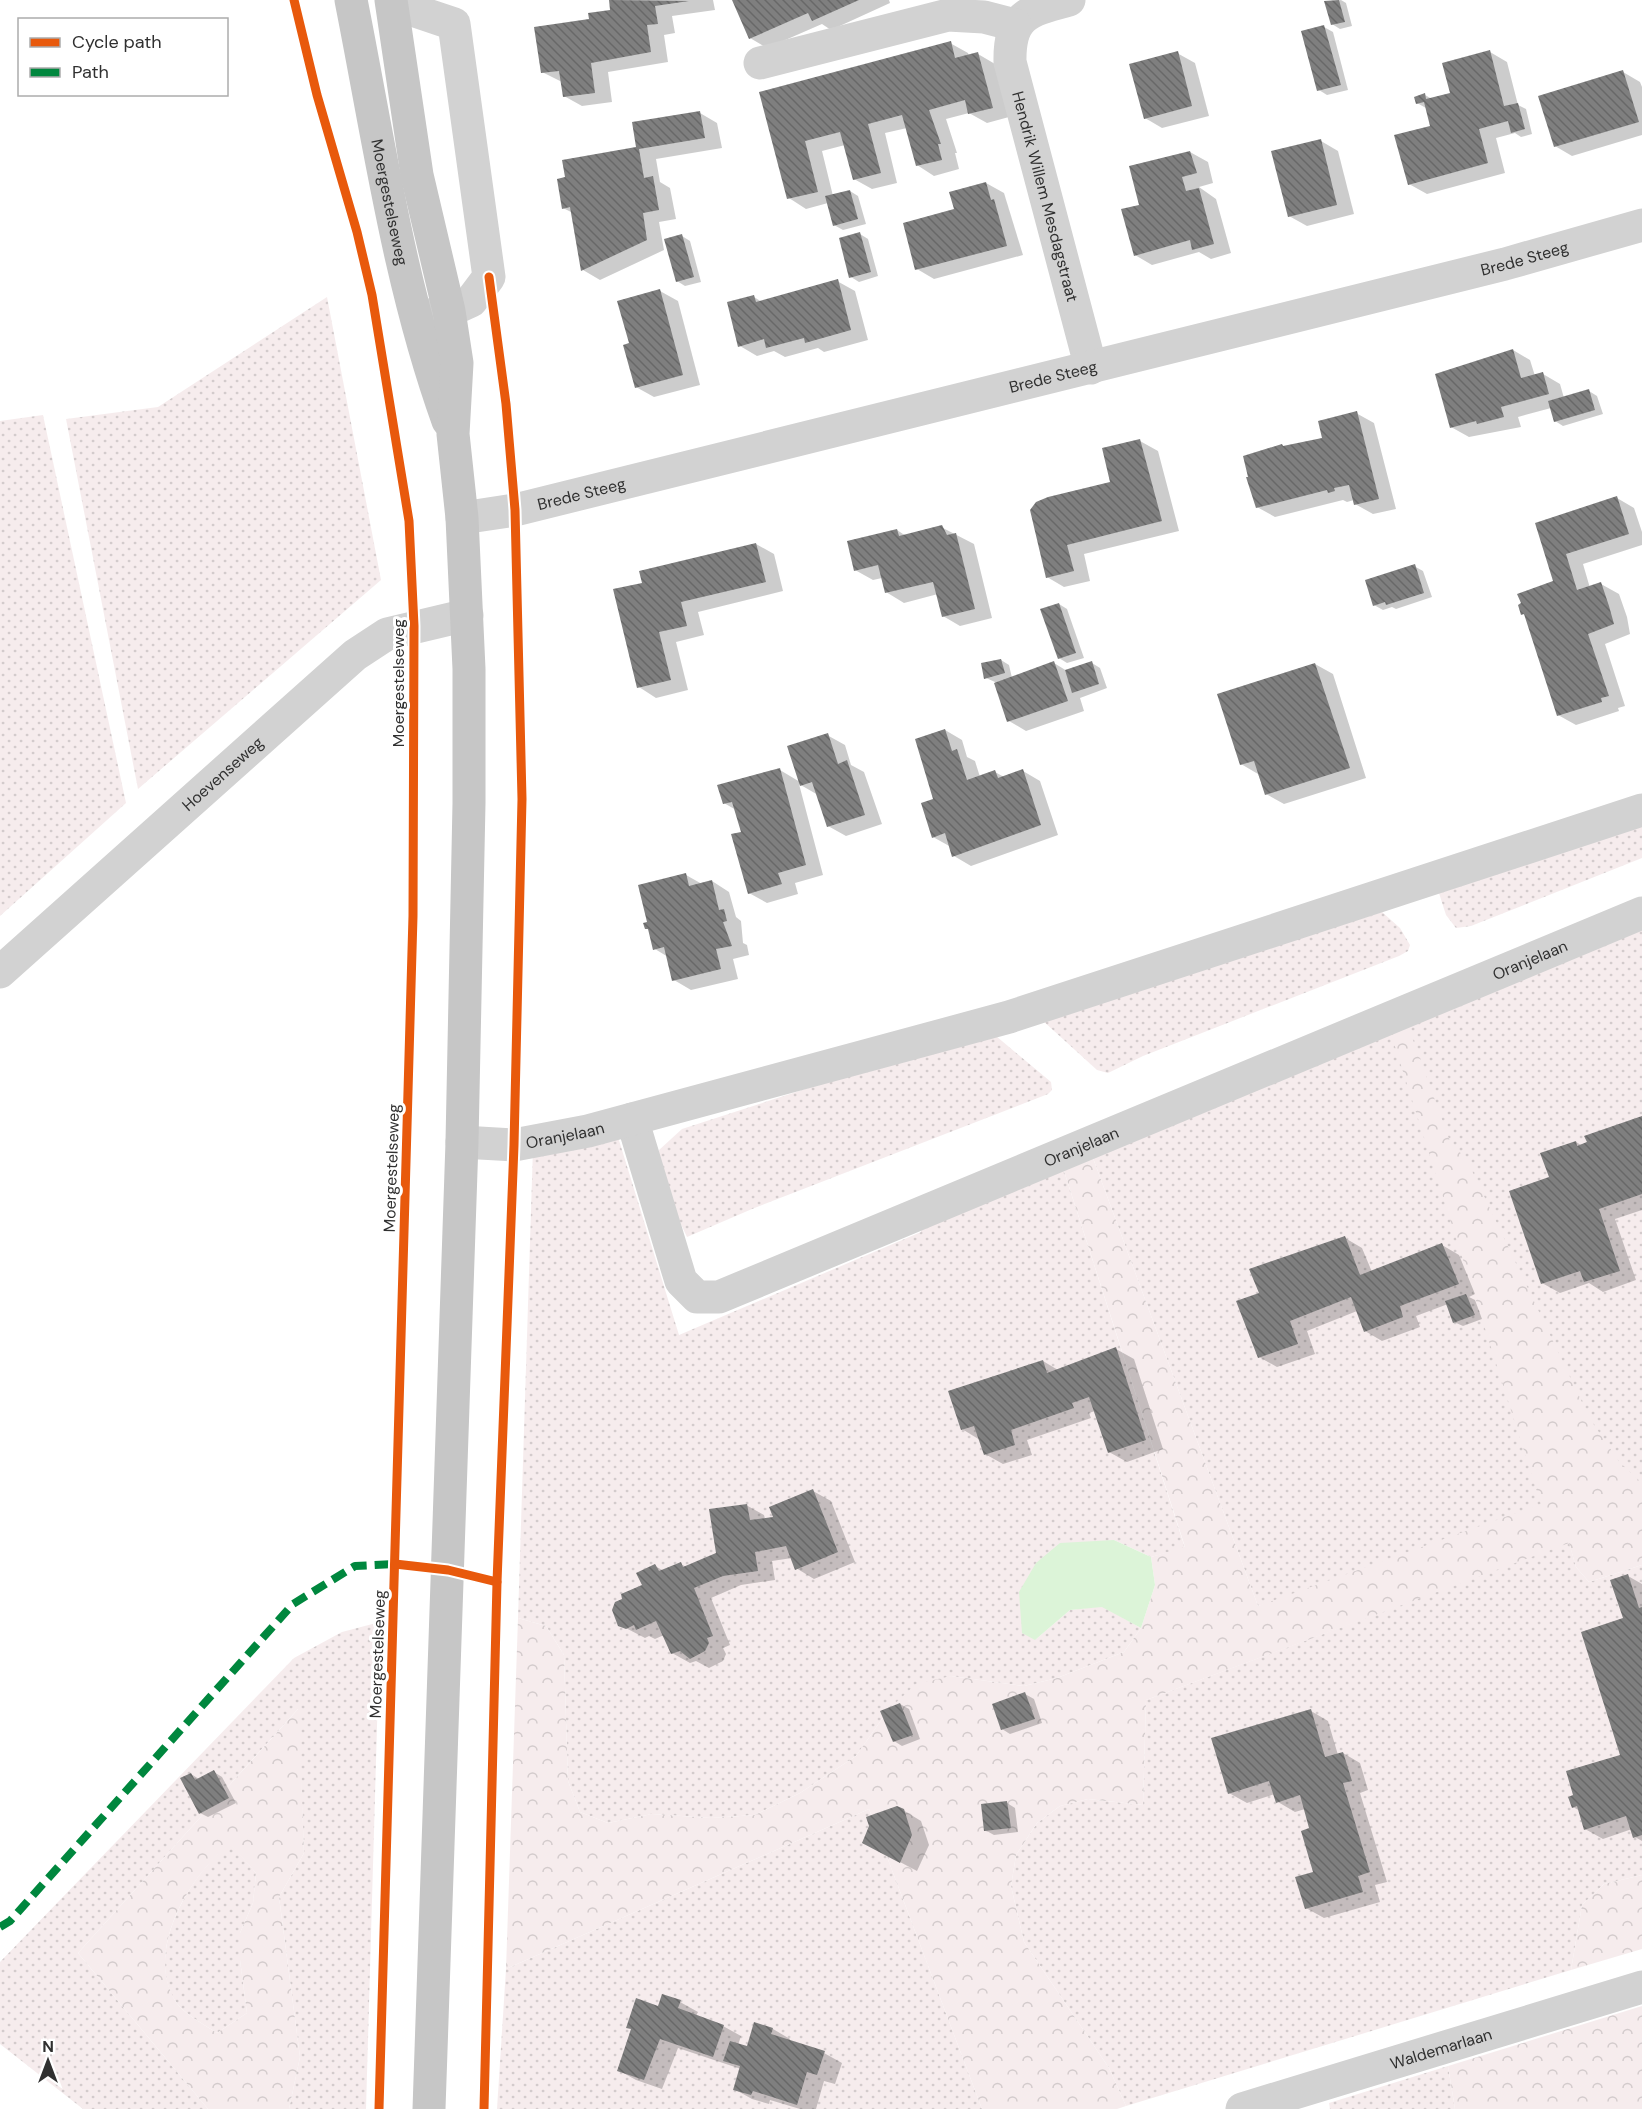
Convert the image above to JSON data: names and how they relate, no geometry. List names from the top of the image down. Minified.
{"streets":{"main road":["Moergestelseweg"],"street":["Hendrik Willem Mesdagstraat","Brede Steeg","Hoevenseweg","Oranjelaan","Waldemarlaan"]},"crossings":[["Hendrik Willem Mesdagstraat","Brede Steeg"],["Moergestelseweg","Brede Steeg"],["Moergestelseweg","Hoevenseweg"],["Moergestelseweg","Oranjelaan"]],"legend":["Cycle path","Path"],"north":"top"}
